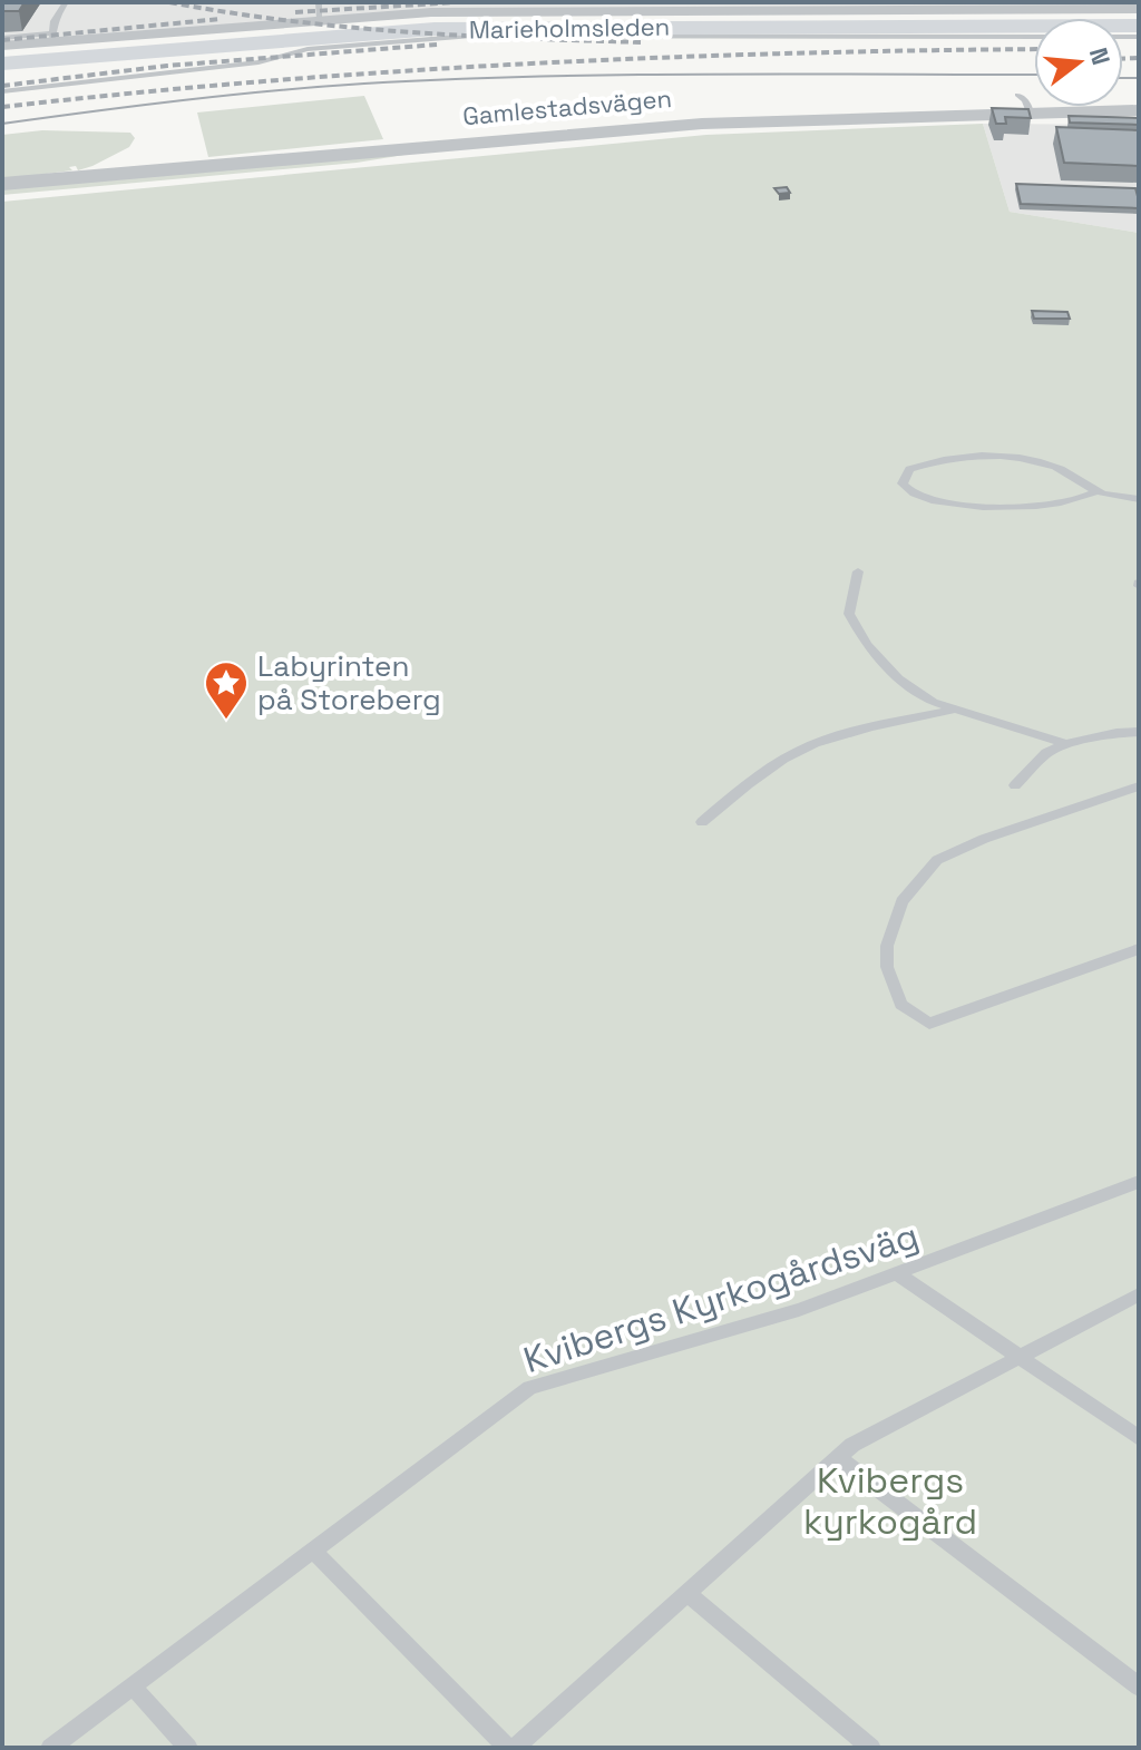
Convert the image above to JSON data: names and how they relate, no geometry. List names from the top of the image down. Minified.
{"streets":{"highway":["Marieholmsleden"],"street":["Gamlestadsvägen"],"lane":["Kvibergs Kyrkogårdsväg"]},"parks":["Kvibergs kyrkogård"],"places":{"place":["Labyrinten på Storeberg"]},"north":"right"}
